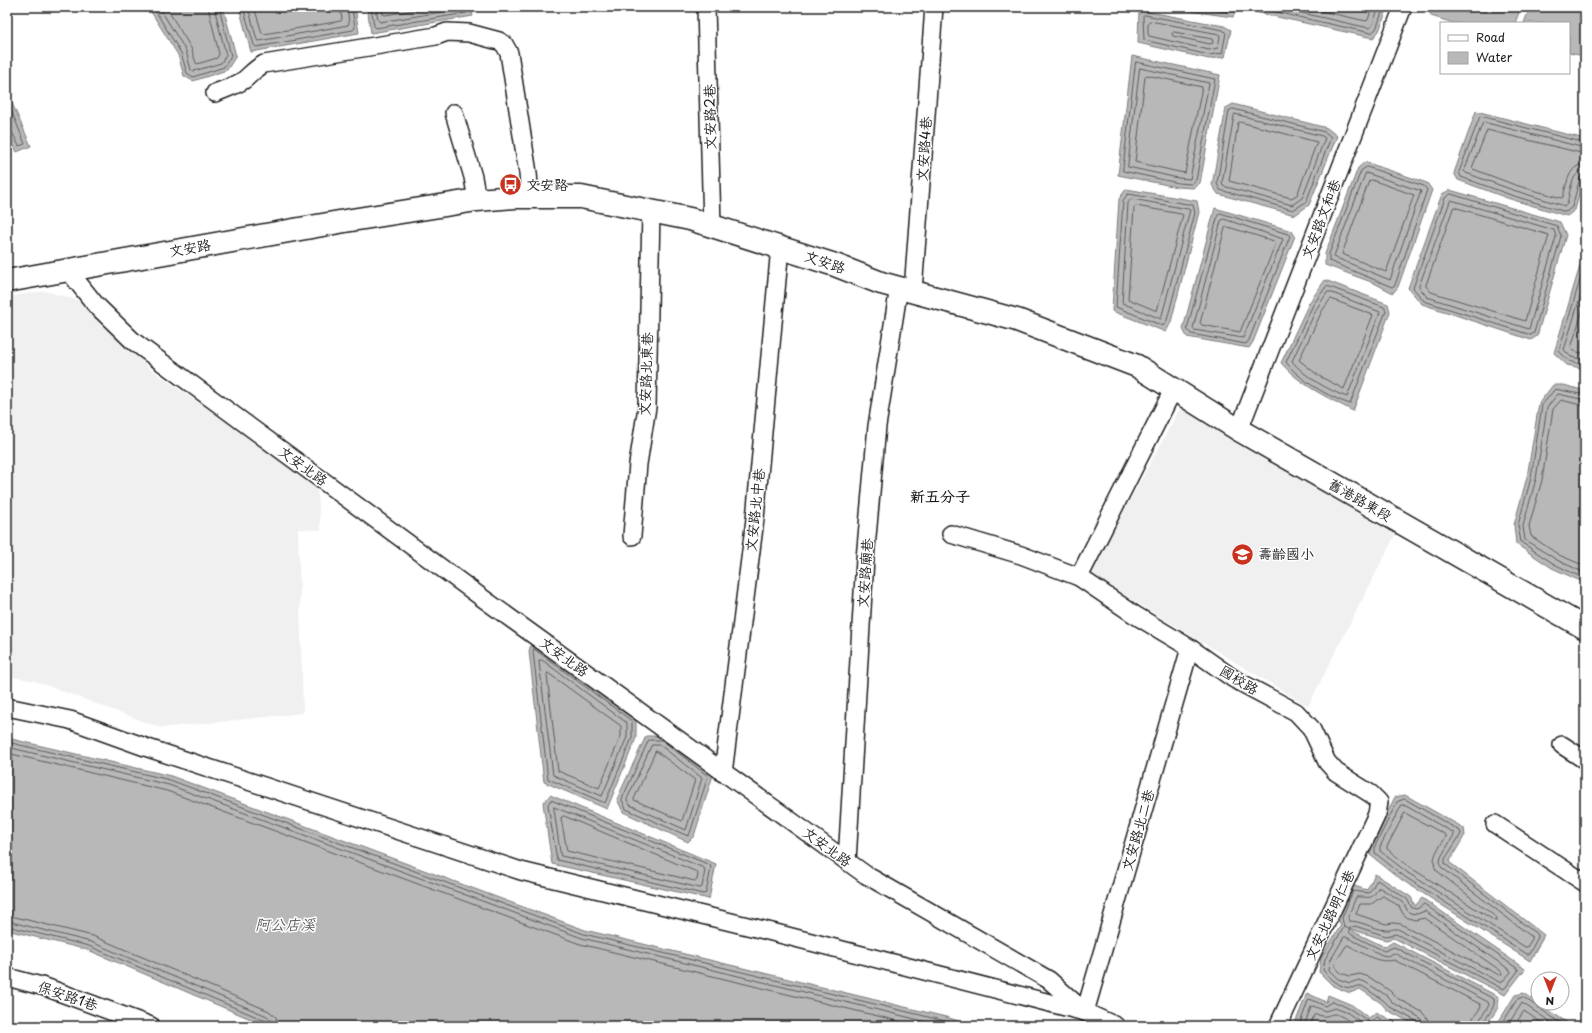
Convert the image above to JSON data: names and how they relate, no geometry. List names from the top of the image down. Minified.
{"streets":{"street":["文安路2巷","文安路4巷","文安路文和巷","文安路","文安路北東巷","文安北路","舊港路東段","文安路北中巷","文安路廟巷","國校路","文安路北二巷","文安北路明仁巷","保安路1巷"]},"crossings":[["文安路2巷","文安路"],["文安路4巷","文安路"],["文安路4巷","文安路廟巷"],["文安路文和巷","舊港路東段"],["文安路","文安路北東巷"],["文安路","文安北路"],["文安路","舊港路東段"],["文安路","文安路北中巷"],["文安路","文安路廟巷"],["文安北路","文安路北中巷"],["文安北路","文安路廟巷"],["文安北路","文安路北二巷"],["國校路","文安路北二巷"],["國校路","文安北路明仁巷"]],"districts":["新五分子"],"water":["阿公店溪"],"places":{"bus stop":["文安路"],"school or university":["壽齡國小"]},"legend":["Road","Water"],"north":"bottom"}
